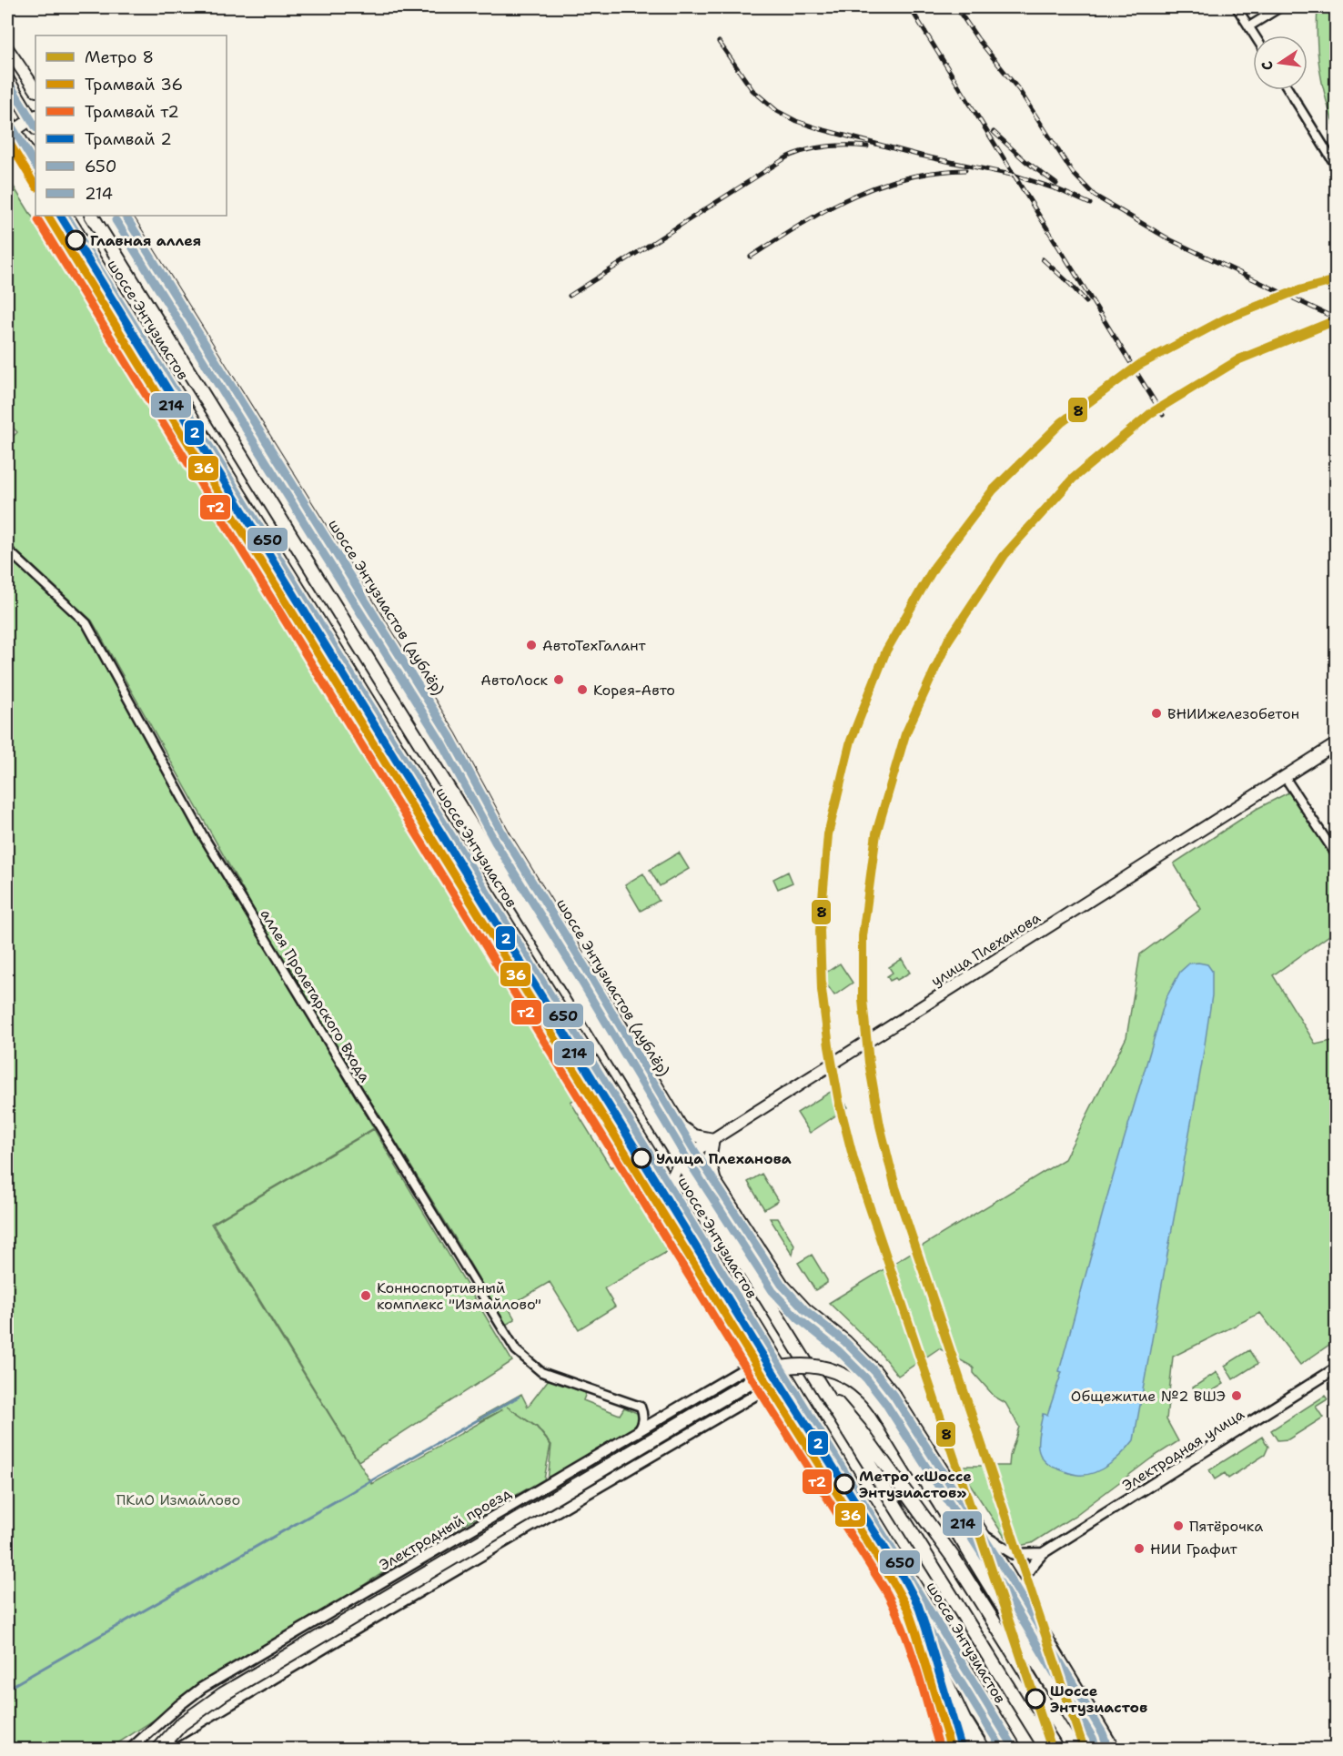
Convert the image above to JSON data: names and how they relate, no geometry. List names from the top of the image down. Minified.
{"streets":{"main road":["шоссе Энтузиастов","шоссе Энтузиастов (дублёр)","улица Плеханова"],"street":["аллея Пролетарского Входа","Электродная улица","Электродный проезд"]},"crossings":[["шоссе Энтузиастов","улица Плеханова"],["шоссе Энтузиастов","Электродный проезд"],["шоссе Энтузиастов (дублёр)","улица Плеханова"],["шоссе Энтузиастов (дублёр)","Электродная улица"],["аллея Пролетарского Входа","Электродный проезд"]],"parks":["ПКиО Измайлово"],"places":["Главная аллея","АвтоТехГалант","АвтоЛоск","Корея-Авто","ВНИИжелезобетон","Улица Плеханова","Конноспортивный комплекс \"Измайлово\"","Общежитие №2 ВШЭ","Метро «Шоссе Энтузиастов»","Пятёрочка","НИИ Графит","Шоссе Энтузиастов"],"lines":["transit line 650","tram line 36","tram line 2","tram line т2","transit line 214","metro line 8"],"legend":["Метро 8","Трамвай 36","Трамвай т2","Трамвай 2","650","214"],"north":"left"}
